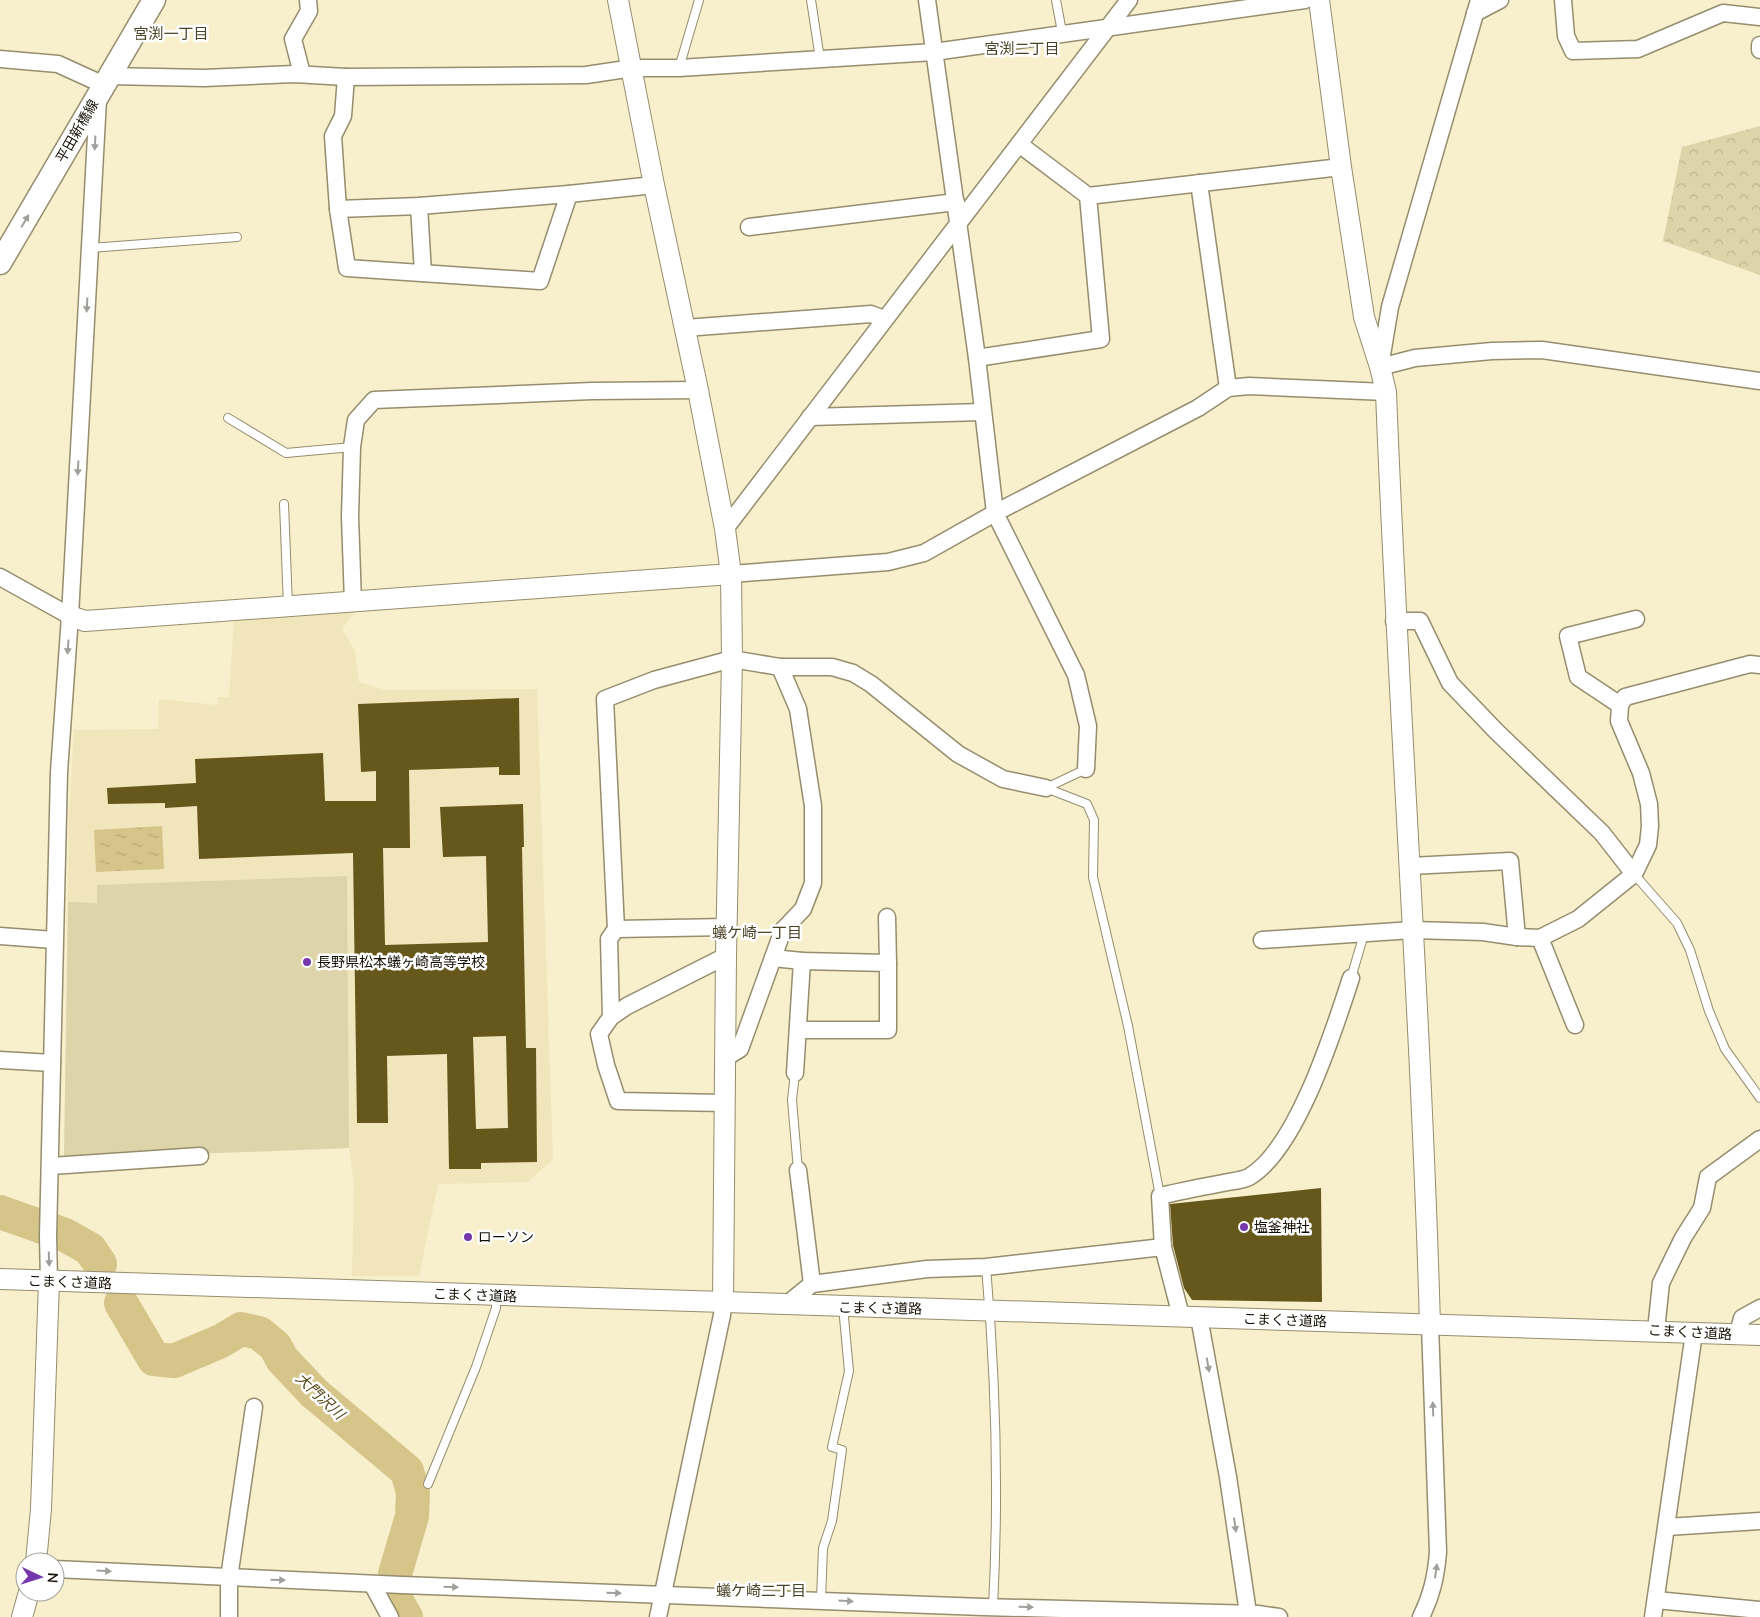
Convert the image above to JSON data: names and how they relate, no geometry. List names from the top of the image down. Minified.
{"streets":{"main road":["平田新橋線"],"street":["こまくさ道路"]},"one_way":["平田新橋線"],"districts":["宮渕一丁目","宮渕二丁目","蟻ケ崎一丁目","蟻ケ崎二丁目"],"water":["大門沢川"],"places":["長野県松本蟻ヶ崎高等学校","塩釜神社","ローソン"],"north":"right"}
